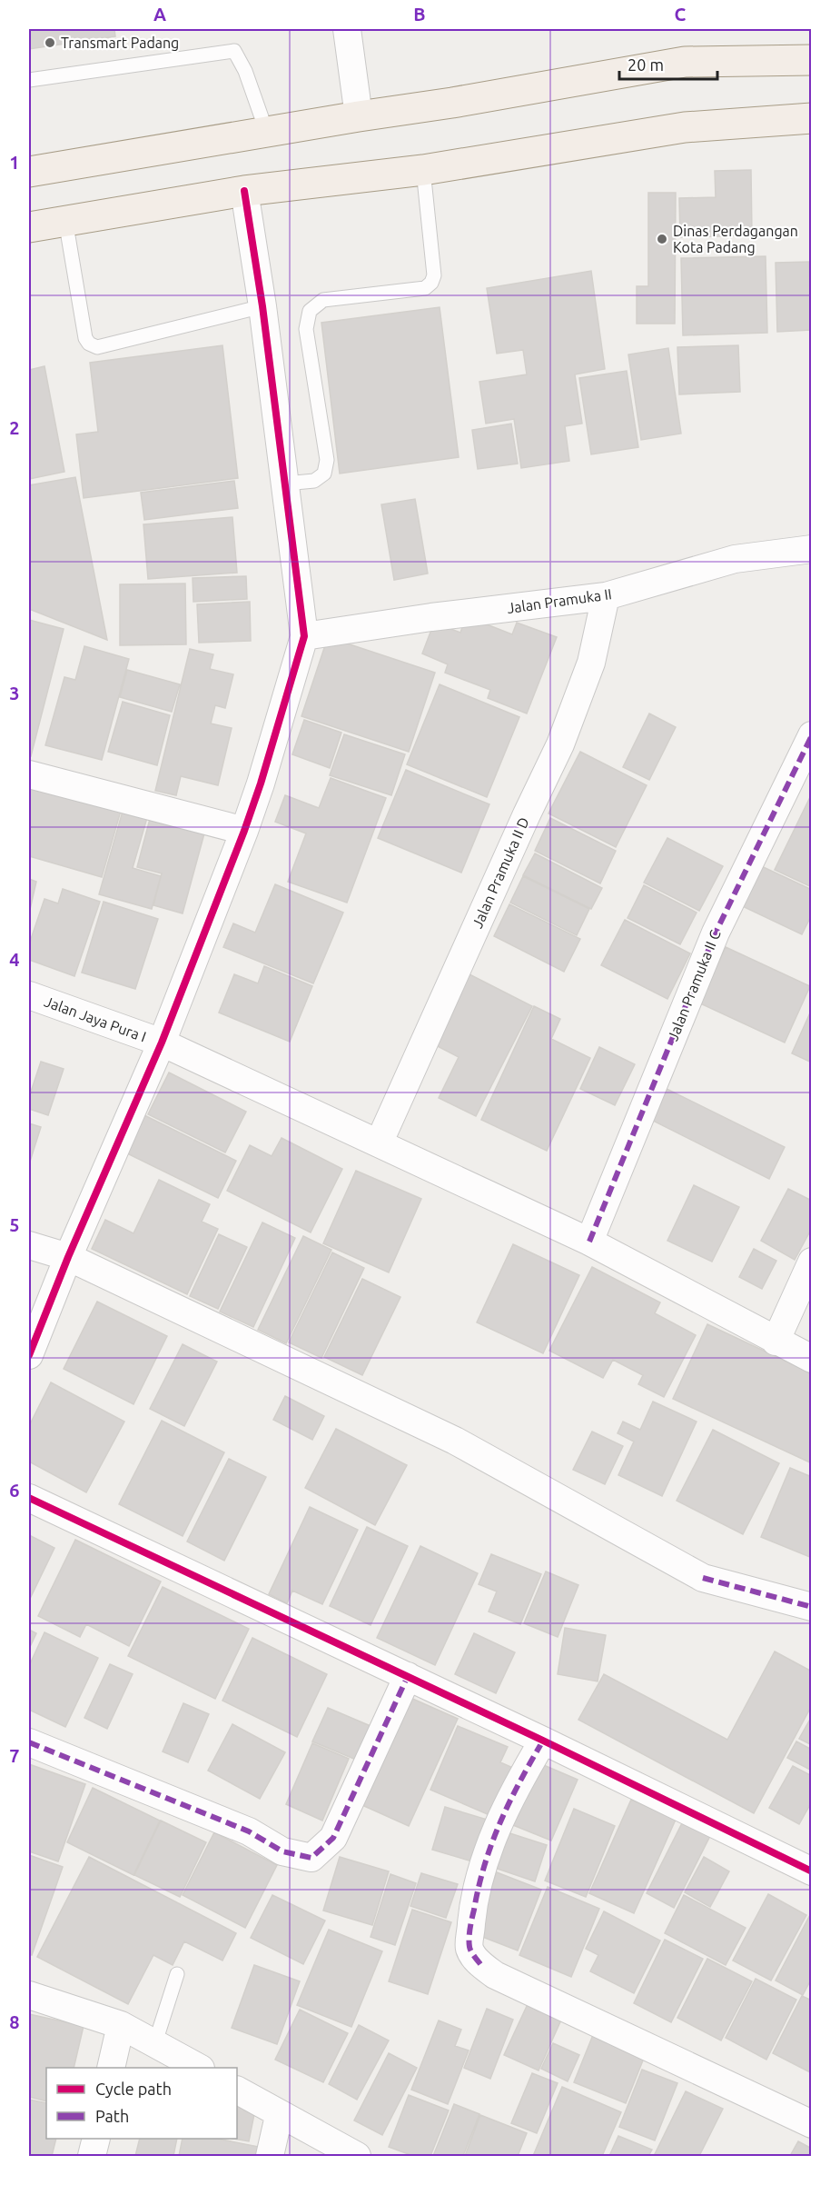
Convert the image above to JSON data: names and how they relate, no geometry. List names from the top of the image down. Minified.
{"streets":{"street":["Jalan Pramuka II","Jalan Pramuka II D","Jalan Pramuka II C","Jalan Jaya Pura I"]},"crossings":[["Jalan Pramuka II","Jalan Pramuka II D"],["Jalan Pramuka II D","Jalan Jaya Pura I"],["Jalan Pramuka II C","Jalan Jaya Pura I"]],"places":["Transmart Padang","Dinas Perdagangan Kota Padang"],"legend":["Cycle path","Path"],"scale_bar":"20 m","grid":{"columns":["A","B","C"],"rows":["1","2","3","4","5","6","7","8"]}}
